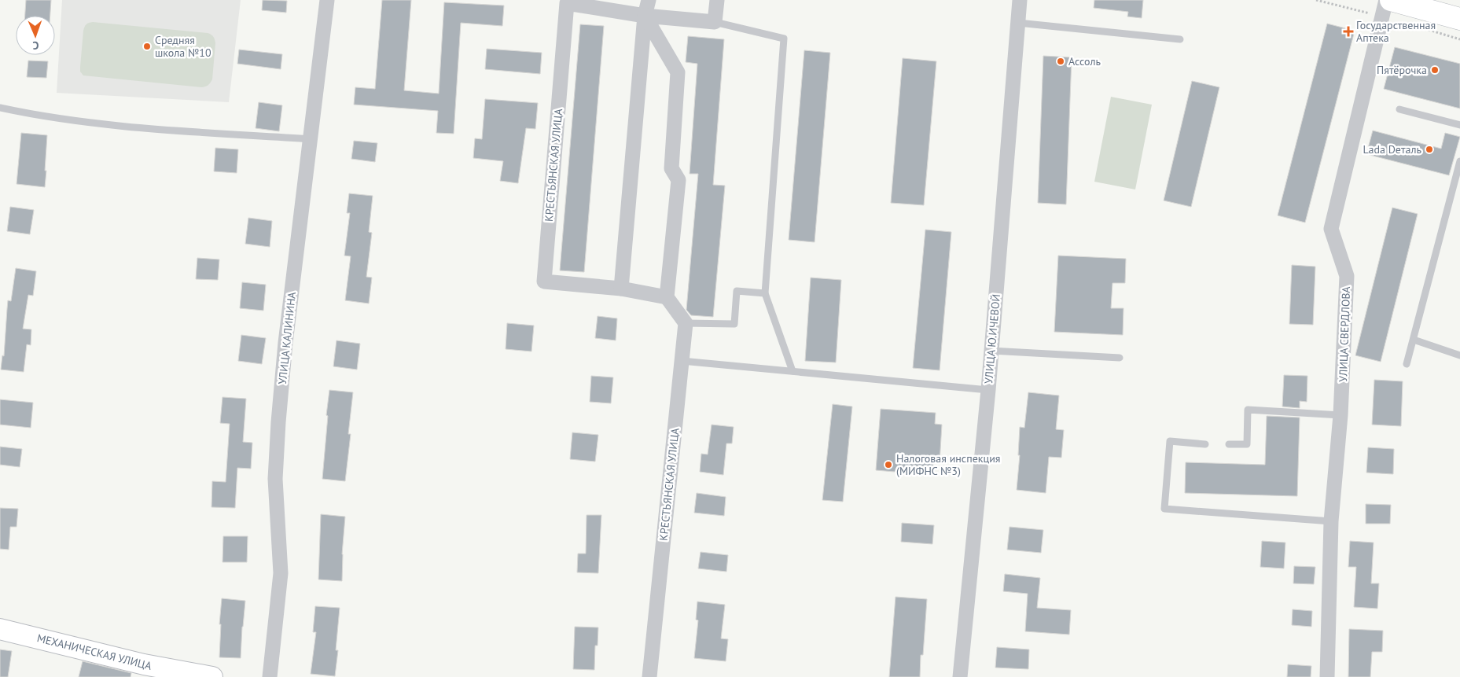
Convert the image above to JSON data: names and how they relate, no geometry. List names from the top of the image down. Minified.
{"streets":{"street":["КРЕСТЬЯНСКАЯ УЛИЦА","УЛИЦА СВЕРДЛОВА","УЛИЦА КАЛИНИНА","УЛИЦА Ю.ИЧЕВОЙ","МЕХАНИЧЕСКАЯ УЛИЦА"]},"places":{"health":["Государственная Аптека"],"other":["Средняя школа №10","Ассоль","Пятёрочка","Lada Dеталь","Налоговая инспекция (МИФНС №3)"]},"north":"bottom"}
